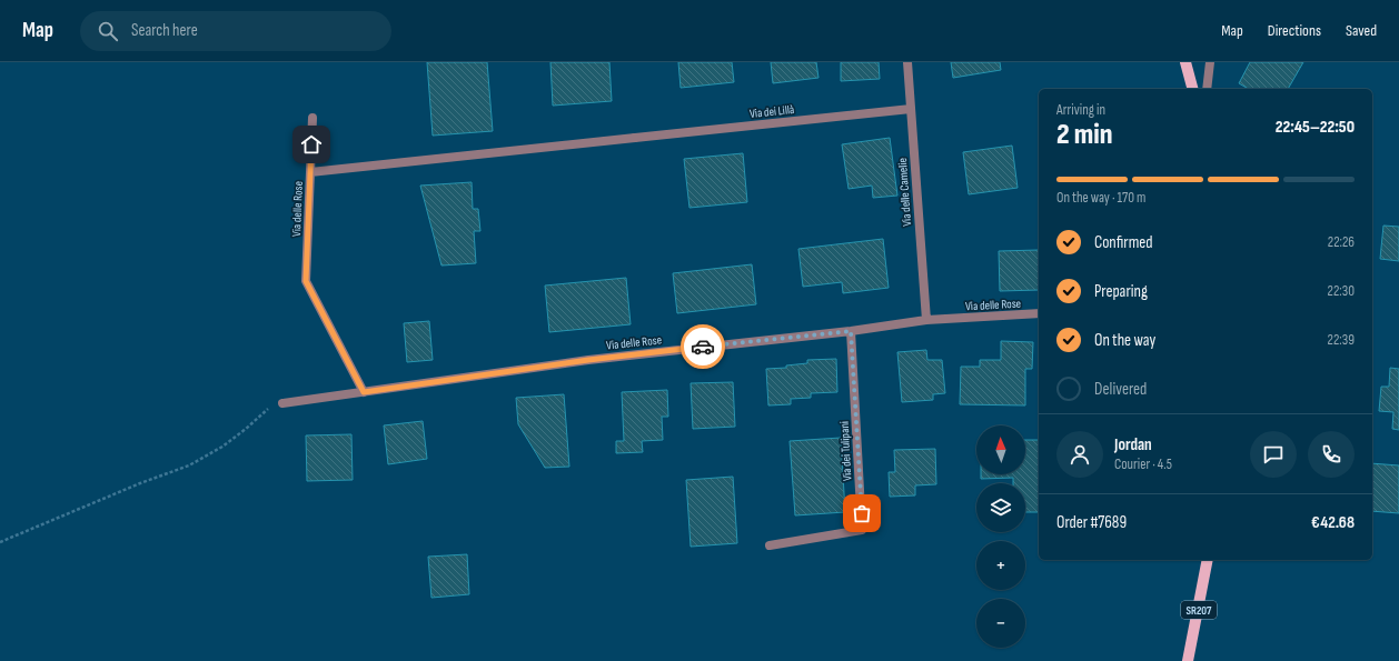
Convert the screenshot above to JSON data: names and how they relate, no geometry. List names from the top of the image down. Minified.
{"streets":{"main road":["SR207"],"street":["Via dei Lillà","Via delle Camelie","Via delle Rose","Via dei Tulipani"]},"crossings":[["Via dei Lillà","Via delle Camelie"],["Via dei Lillà","Via delle Rose"],["Via delle Camelie","Via delle Rose"],["Via delle Rose","Via dei Tulipani"]],"north":"top","page":{"header":"Map","search":"Search here","nav":["Map","Directions","Saved"],"heading":["2 min","Arriving in","22:45–22:50"],"panel":["Jordan","Courier · 4.5","Order #7689","€42.68"],"bar":"On the way · 170 m","list":[["Confirmed","22:26"],["Preparing","22:30"],["On the way","22:39"],"Delivered"],"map_buttons":["+","−"]}}
